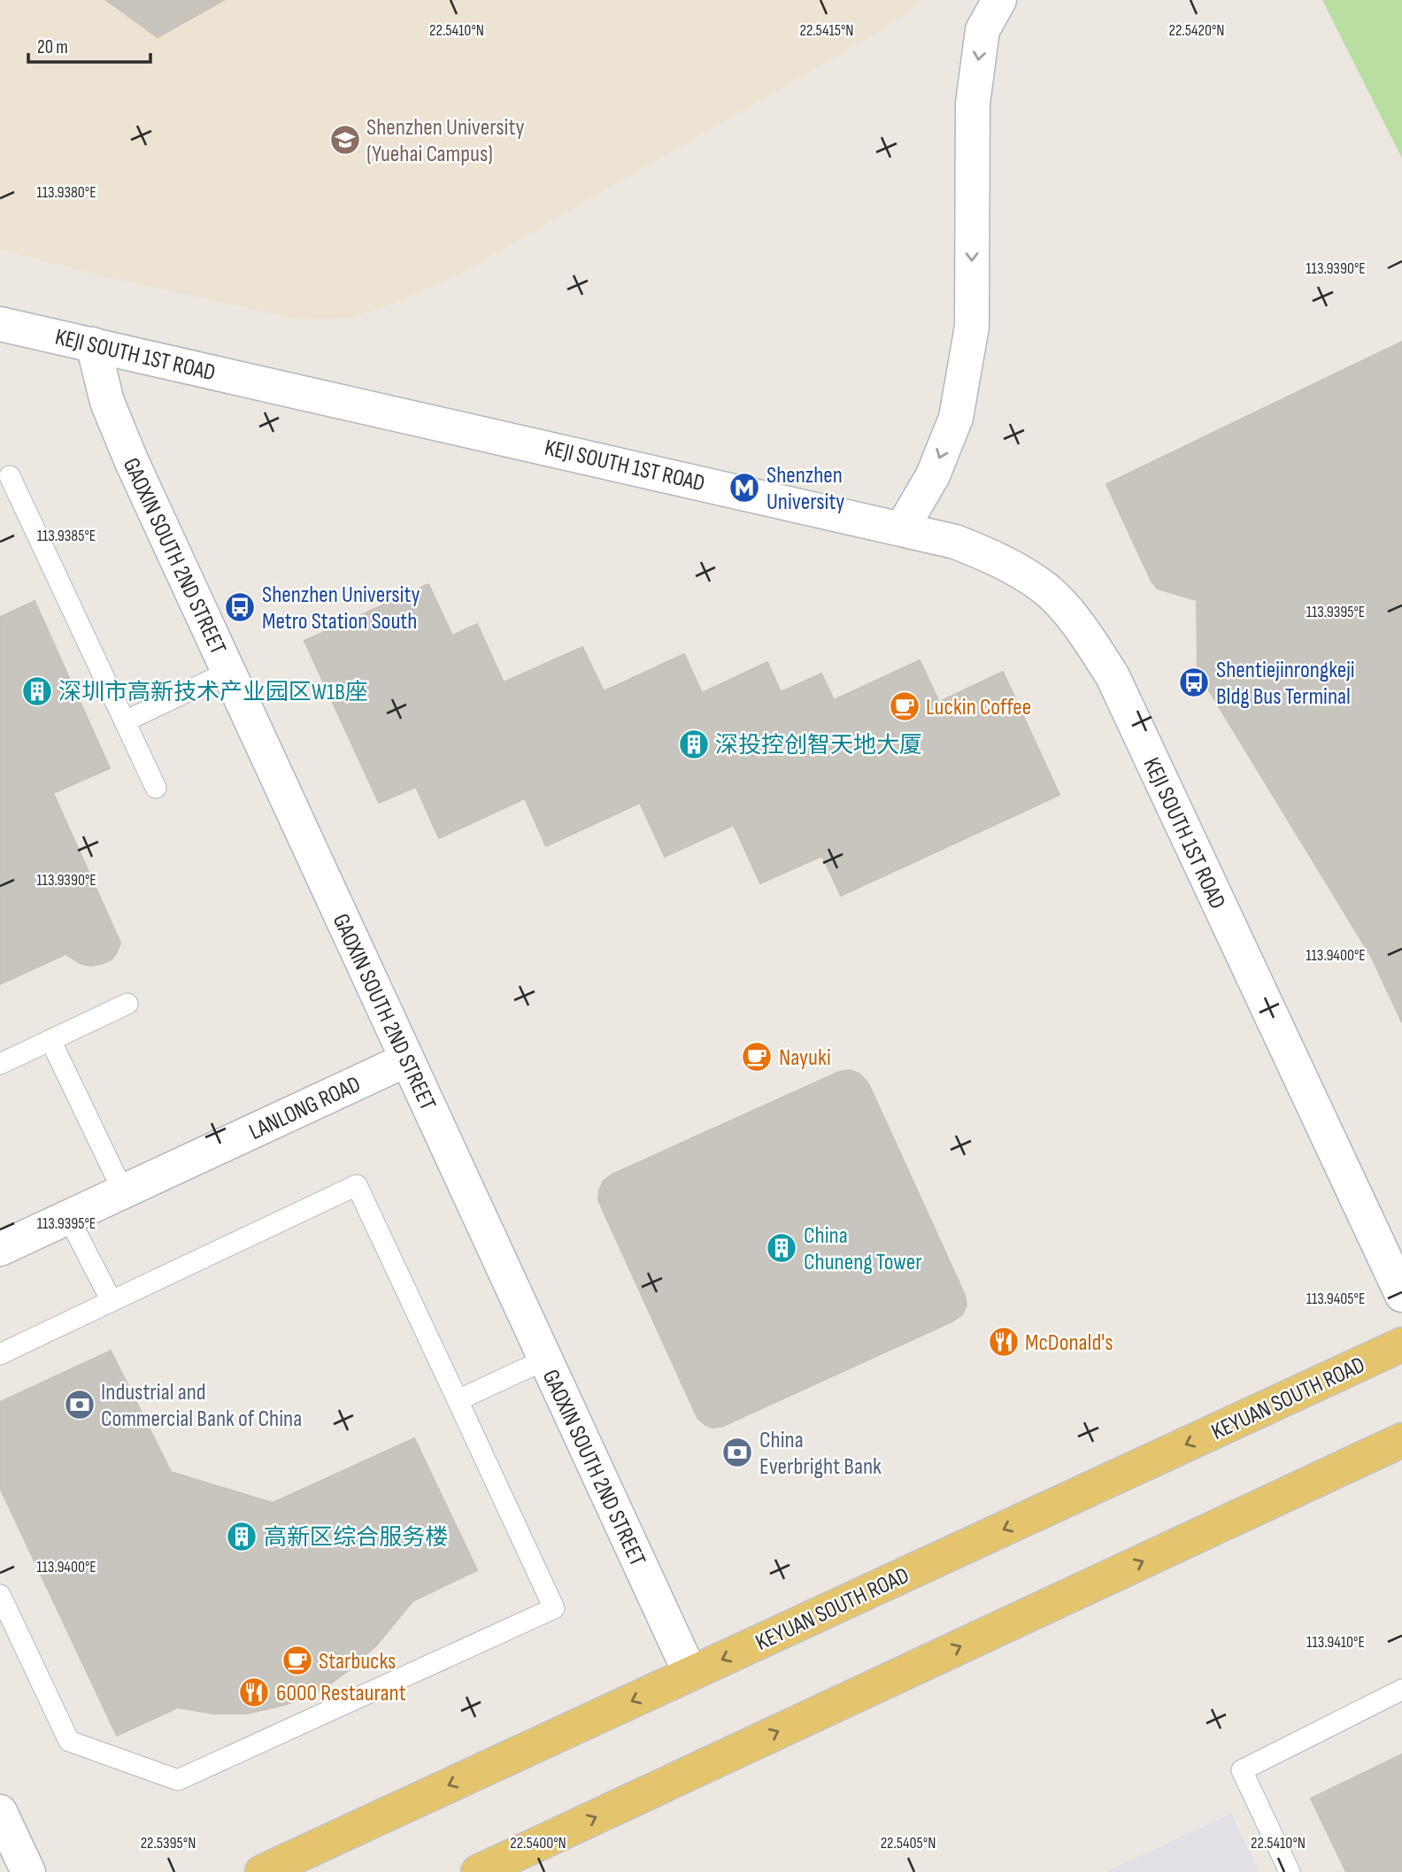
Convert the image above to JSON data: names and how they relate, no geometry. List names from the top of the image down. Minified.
{"streets":{"main road":["KEYUAN SOUTH ROAD"],"street":["KEJI SOUTH 1ST ROAD","GAOXIN SOUTH 2ND STREET","LANLONG ROAD"]},"crossings":[["KEJI SOUTH 1ST ROAD","GAOXIN SOUTH 2ND STREET"],["GAOXIN SOUTH 2ND STREET","LANLONG ROAD"],["GAOXIN SOUTH 2ND STREET","KEYUAN SOUTH ROAD"]],"places":{"school or university":["Shenzhen University (Yuehai Campus)"],"metro station":["Shenzhen University"],"bus stop":["Shenzhen University Metro Station South","Shentiejinrongkeji Bldg Bus Terminal"],"building":["深圳市高新技术产业园区W1B座","深投控创智天地大厦","China Chuneng Tower","高新区综合服务楼"],"cafe":["Luckin Coffee","Nayuki","Starbucks"],"restaurant":["McDonald's","6000 Restaurant"],"bank":["Industrial and Commercial Bank of China","China Everbright Bank"]},"scale_bar":"20 m","coordinates":["22.5415°N","22.5420°N","22.5410°N","113.9380°E","113.9390°E","113.9385°E","113.9395°E","113.9400°E","113.9405°E","113.9410°E","22.5395°N","22.5400°N","22.5405°N"]}
